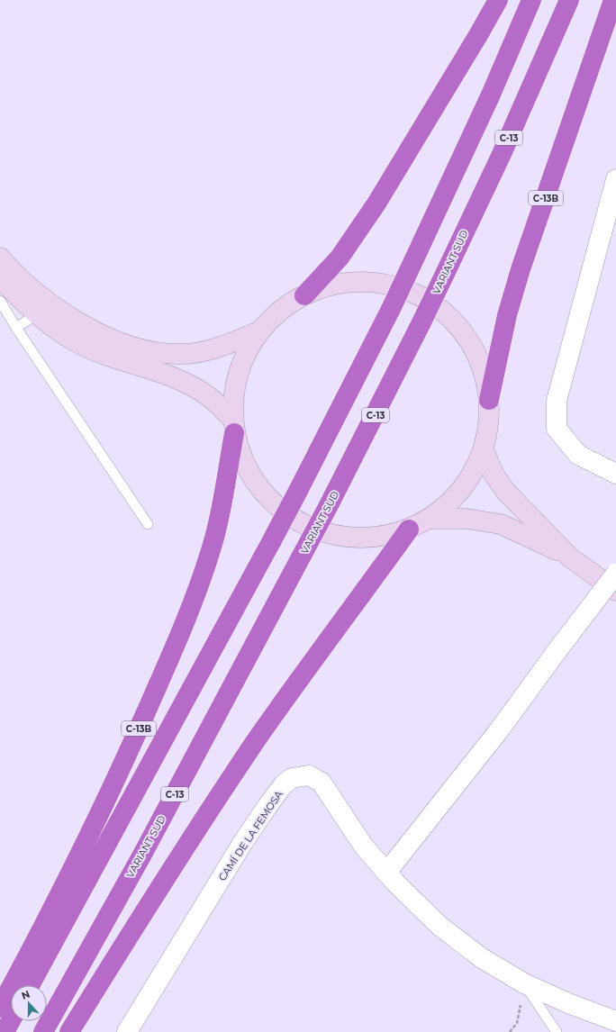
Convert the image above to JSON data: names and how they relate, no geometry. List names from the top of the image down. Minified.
{"streets":{"highway":["C-13","C-13B","VARIANT SUD"],"street":["CAMÍ DE LA FEMOSA"]},"north":"top"}
